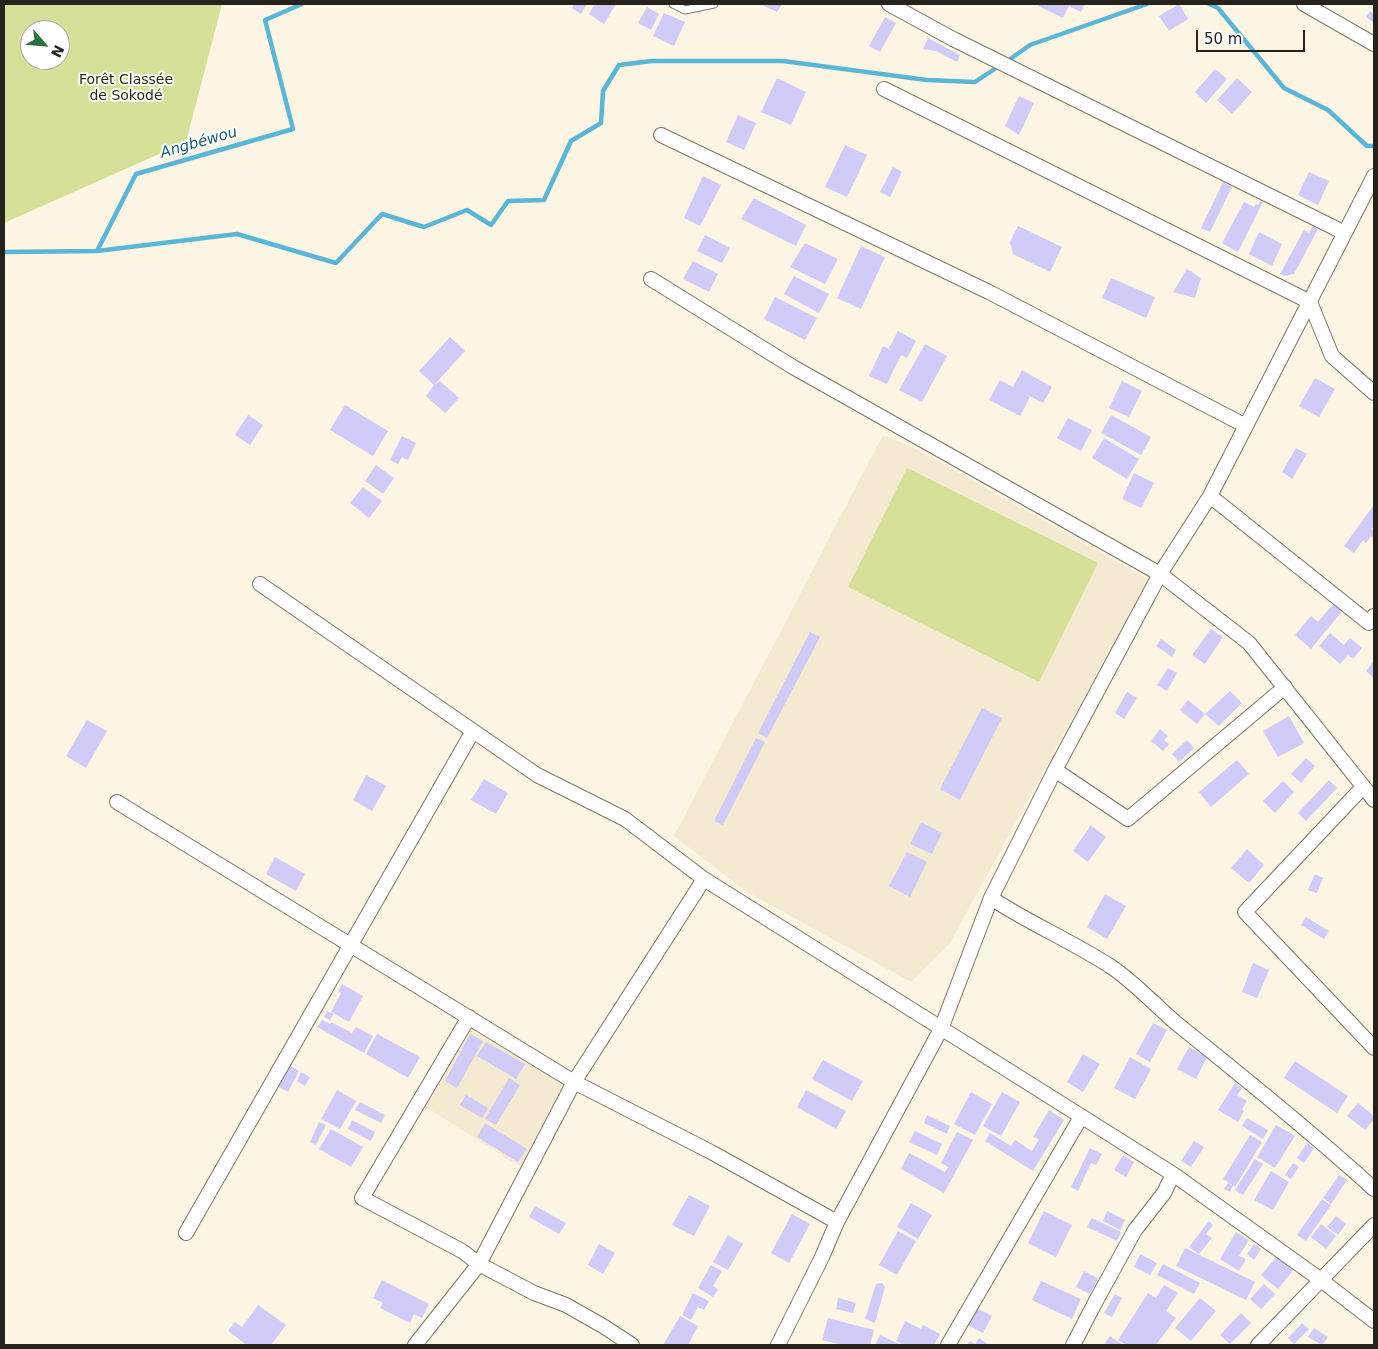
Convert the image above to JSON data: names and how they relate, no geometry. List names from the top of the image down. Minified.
{"water":["Angbéwou"],"parks":["Forêt Classée de Sokodé"],"scale_bar":"50 m","north":"bottom right"}
